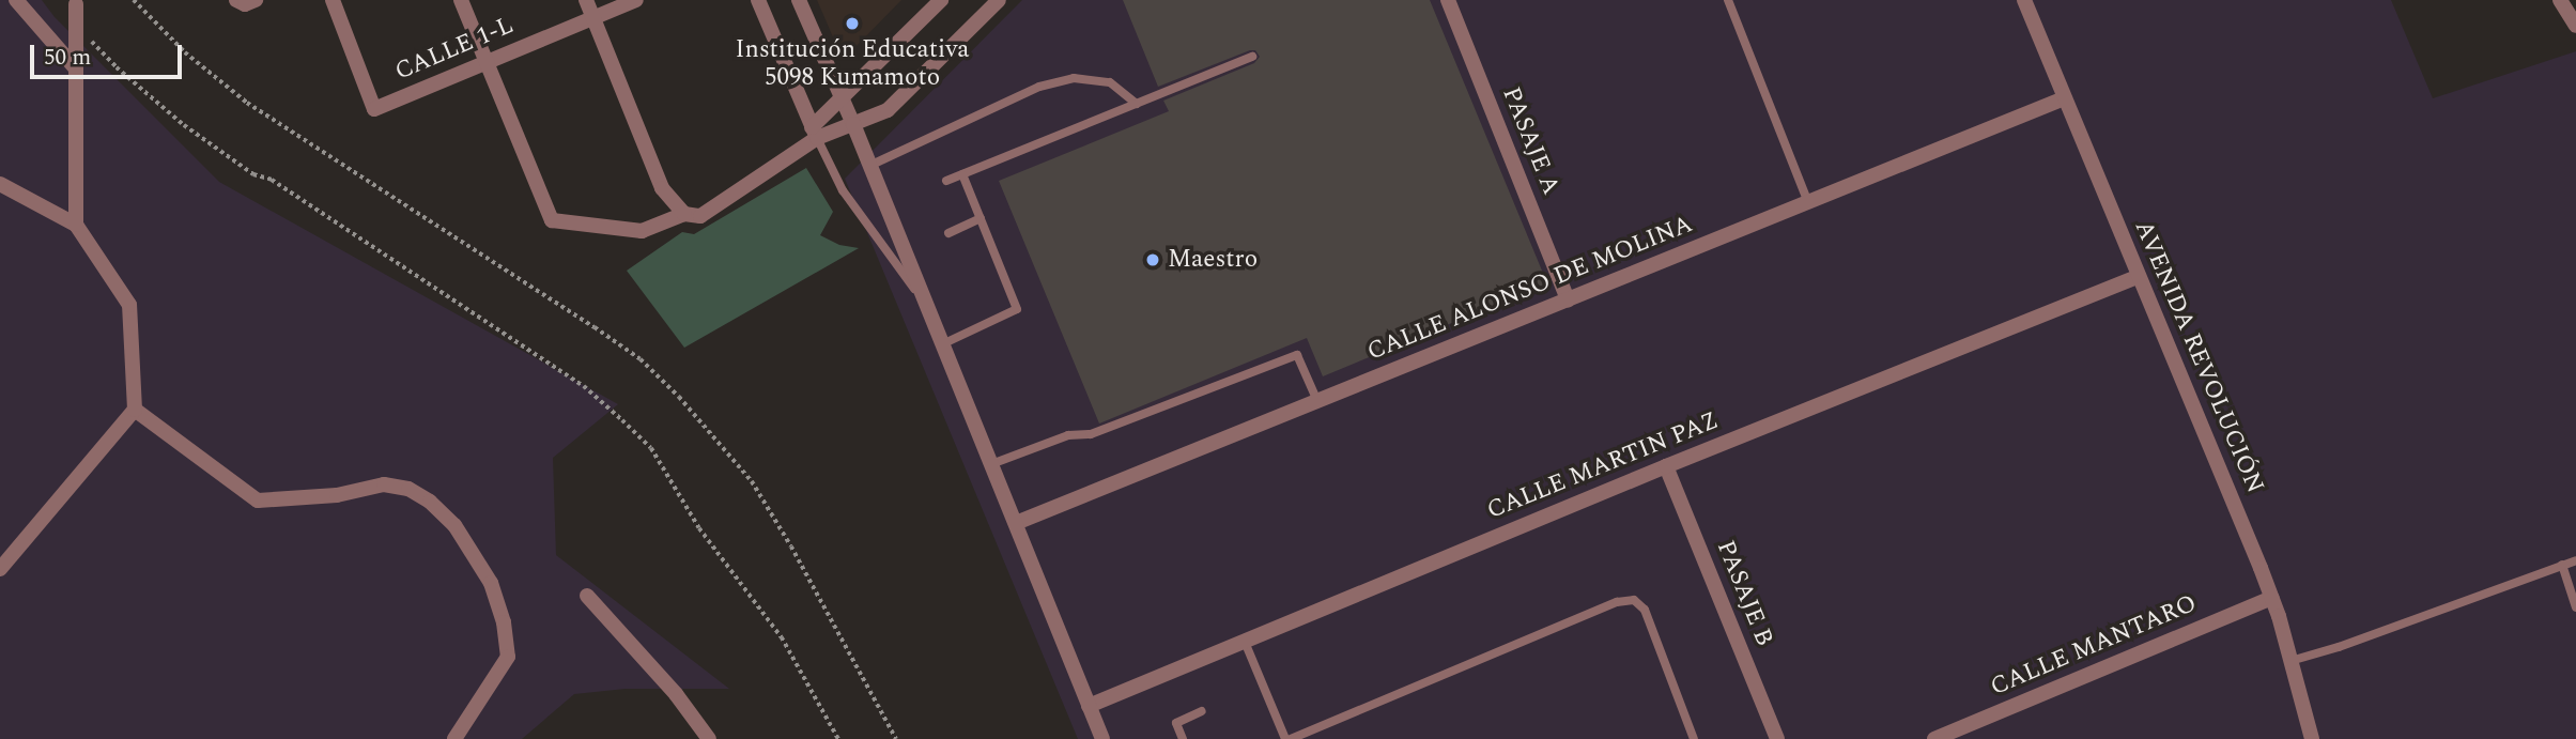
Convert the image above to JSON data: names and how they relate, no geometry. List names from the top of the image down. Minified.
{"streets":{"street":["CALLE 1-L","PASAJE A","CALLE ALONSO DE MOLINA","AVENIDA REVOLUCIÓN","CALLE MARTIN PAZ","PASAJE B","CALLE MANTARO"]},"crossings":[["PASAJE A","CALLE ALONSO DE MOLINA"],["CALLE ALONSO DE MOLINA","AVENIDA REVOLUCIÓN"],["AVENIDA REVOLUCIÓN","CALLE MARTIN PAZ"],["AVENIDA REVOLUCIÓN","CALLE MANTARO"],["CALLE MARTIN PAZ","PASAJE B"]],"places":["Institución Educativa 5098 Kumamoto","Maestro"],"scale_bar":"50 m"}
